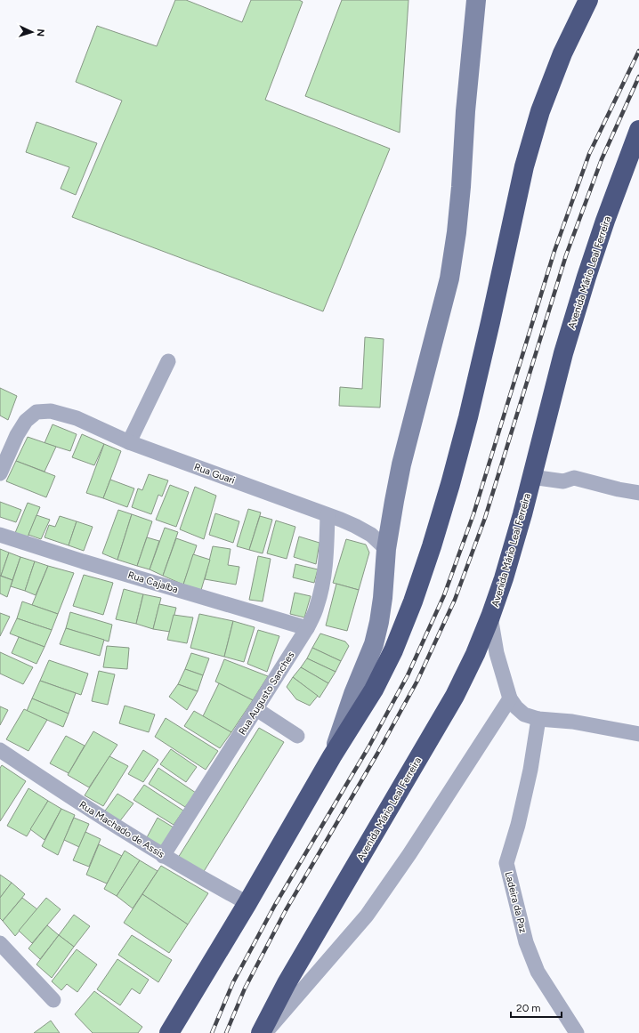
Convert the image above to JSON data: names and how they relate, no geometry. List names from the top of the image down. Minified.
{"streets":{"highway":["Avenida Mário Leal Ferreira"],"street":["Rua Guari","Rua Cajaíba","Rua Augusto Sanches","Rua Machado de Assis","Ladeira da Paz"]},"crossings":[["Rua Guari","Rua Augusto Sanches"],["Rua Cajaíba","Rua Augusto Sanches"],["Rua Augusto Sanches","Rua Machado de Assis"]],"scale_bar":"20 m","north":"right"}
